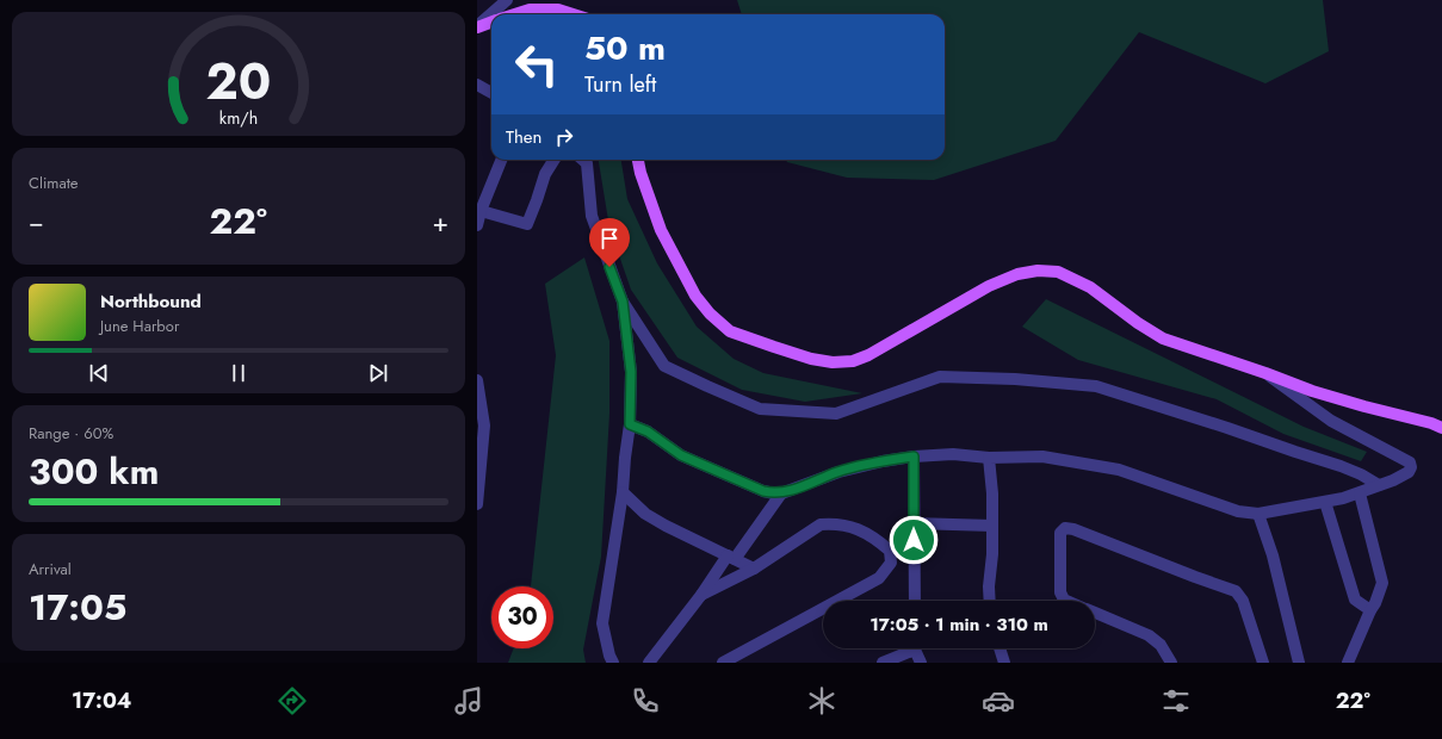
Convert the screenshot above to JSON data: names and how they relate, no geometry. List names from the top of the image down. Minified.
{"page":{"turn":["50 m","Turn left"],"then":"Then","tile":["Climate",["Range · 60%","300 km"],["Arrival","17:05"]],"heat":["−","22°","+"],"song":["Northbound","June Harbor"],"limit":"30","trip":"17:05 · 1 min · 310 m","tabs":["17:04","22°"],"gauge":["20","km/h"]}}
